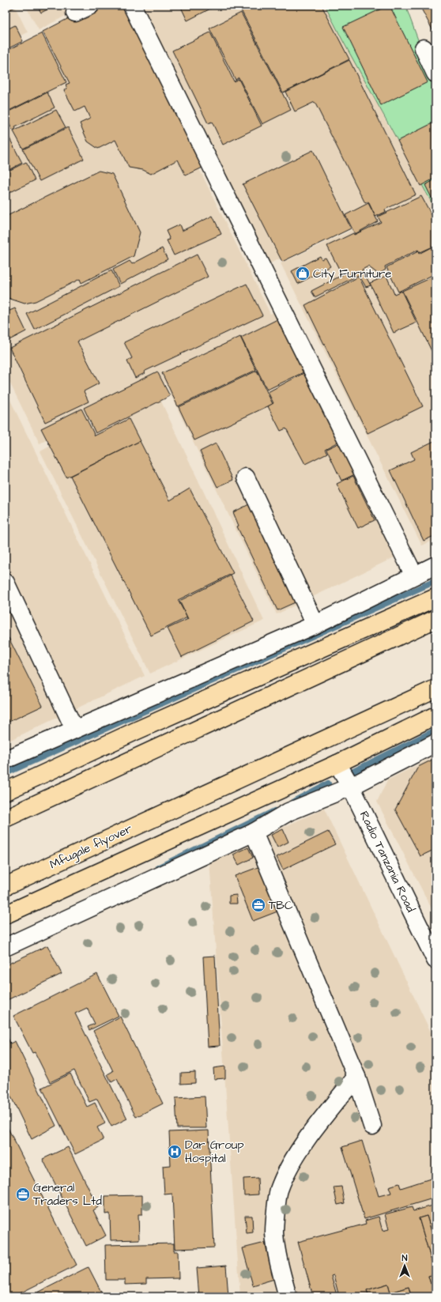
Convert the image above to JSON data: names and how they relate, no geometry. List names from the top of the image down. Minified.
{"streets":{"highway":["Mfugale flyover"],"street":["Radio Tanzania Road"]},"places":{"shop":["City Furniture"],"office":["TBC","General Traders Ltd"],"hospital":["Dar Group Hospital"]},"north":"top"}
